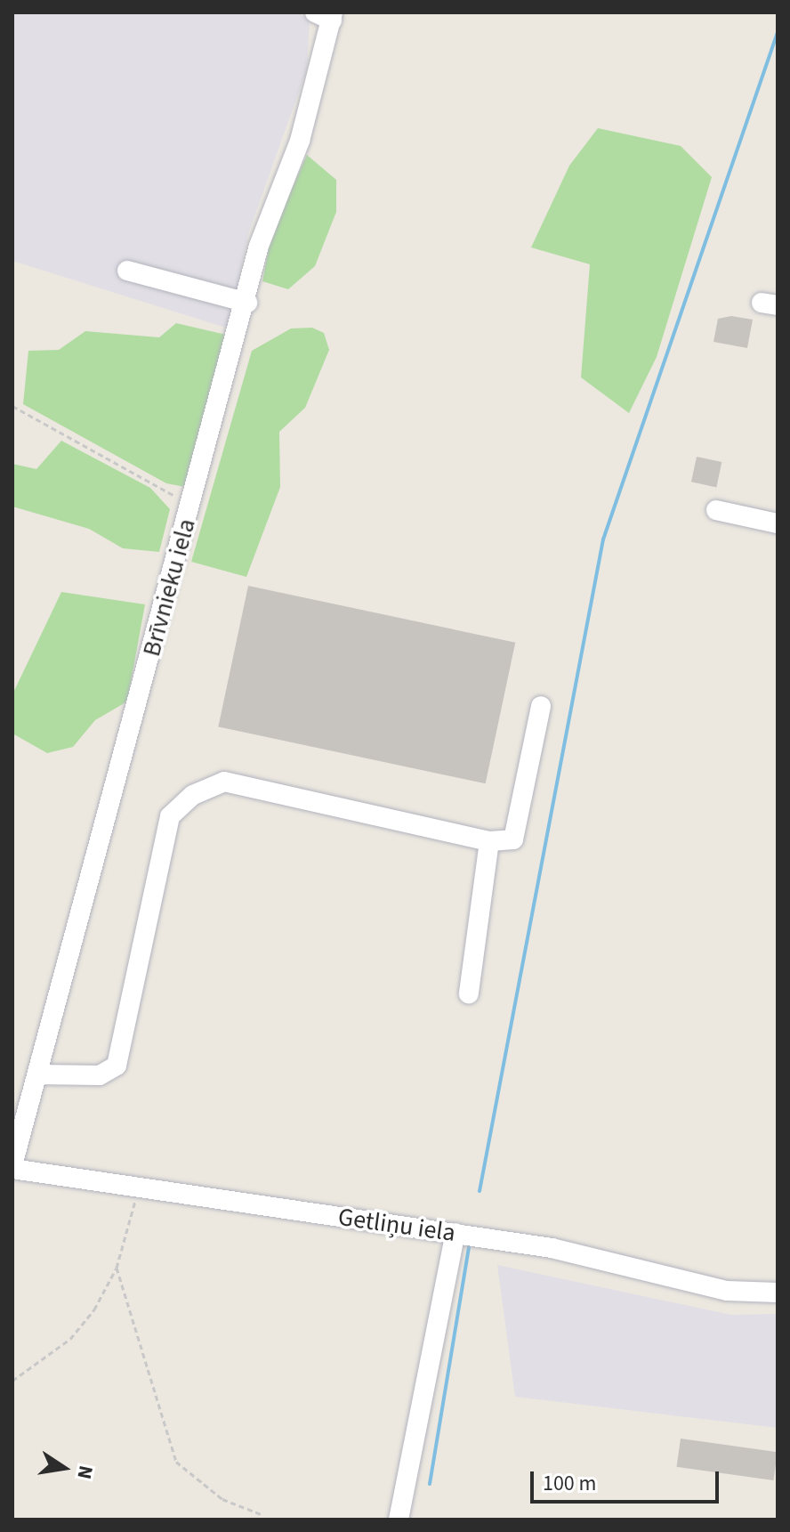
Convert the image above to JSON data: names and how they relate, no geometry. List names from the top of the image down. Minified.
{"streets":{"street":["Brīvnieku iela","Getliņu iela"]},"crossings":[["Brīvnieku iela","Getliņu iela"]],"scale_bar":"100 m","north":"right"}
